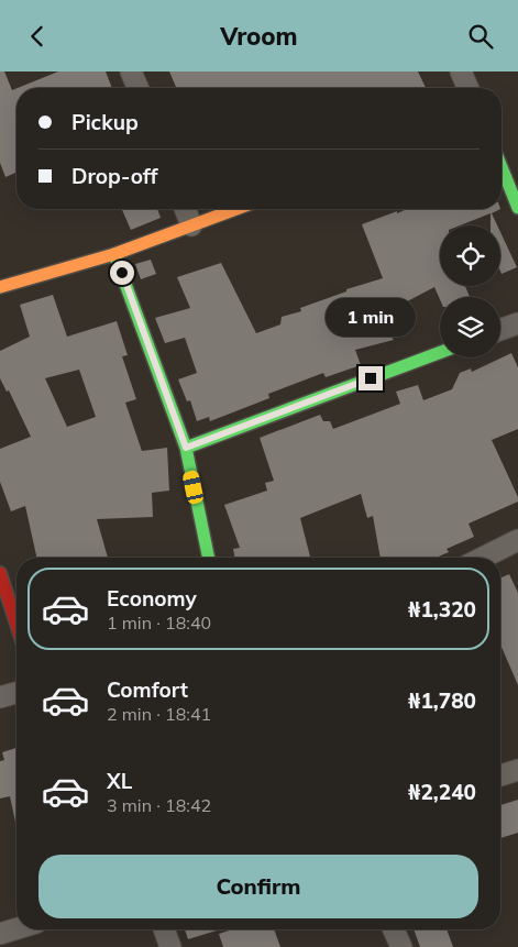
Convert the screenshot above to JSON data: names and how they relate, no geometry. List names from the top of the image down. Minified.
{"page":{"header":"Vroom","banner":["Pickup","Drop-off"],"bubble":"1 min","list":[{"name":"Economy","note":"1 min · 18:40","value":"₦1,320"},{"name":"Comfort","note":"2 min · 18:41","value":"₦1,780"},{"name":"XL","note":"3 min · 18:42","value":"₦2,240"}],"buttons":"Confirm"}}
